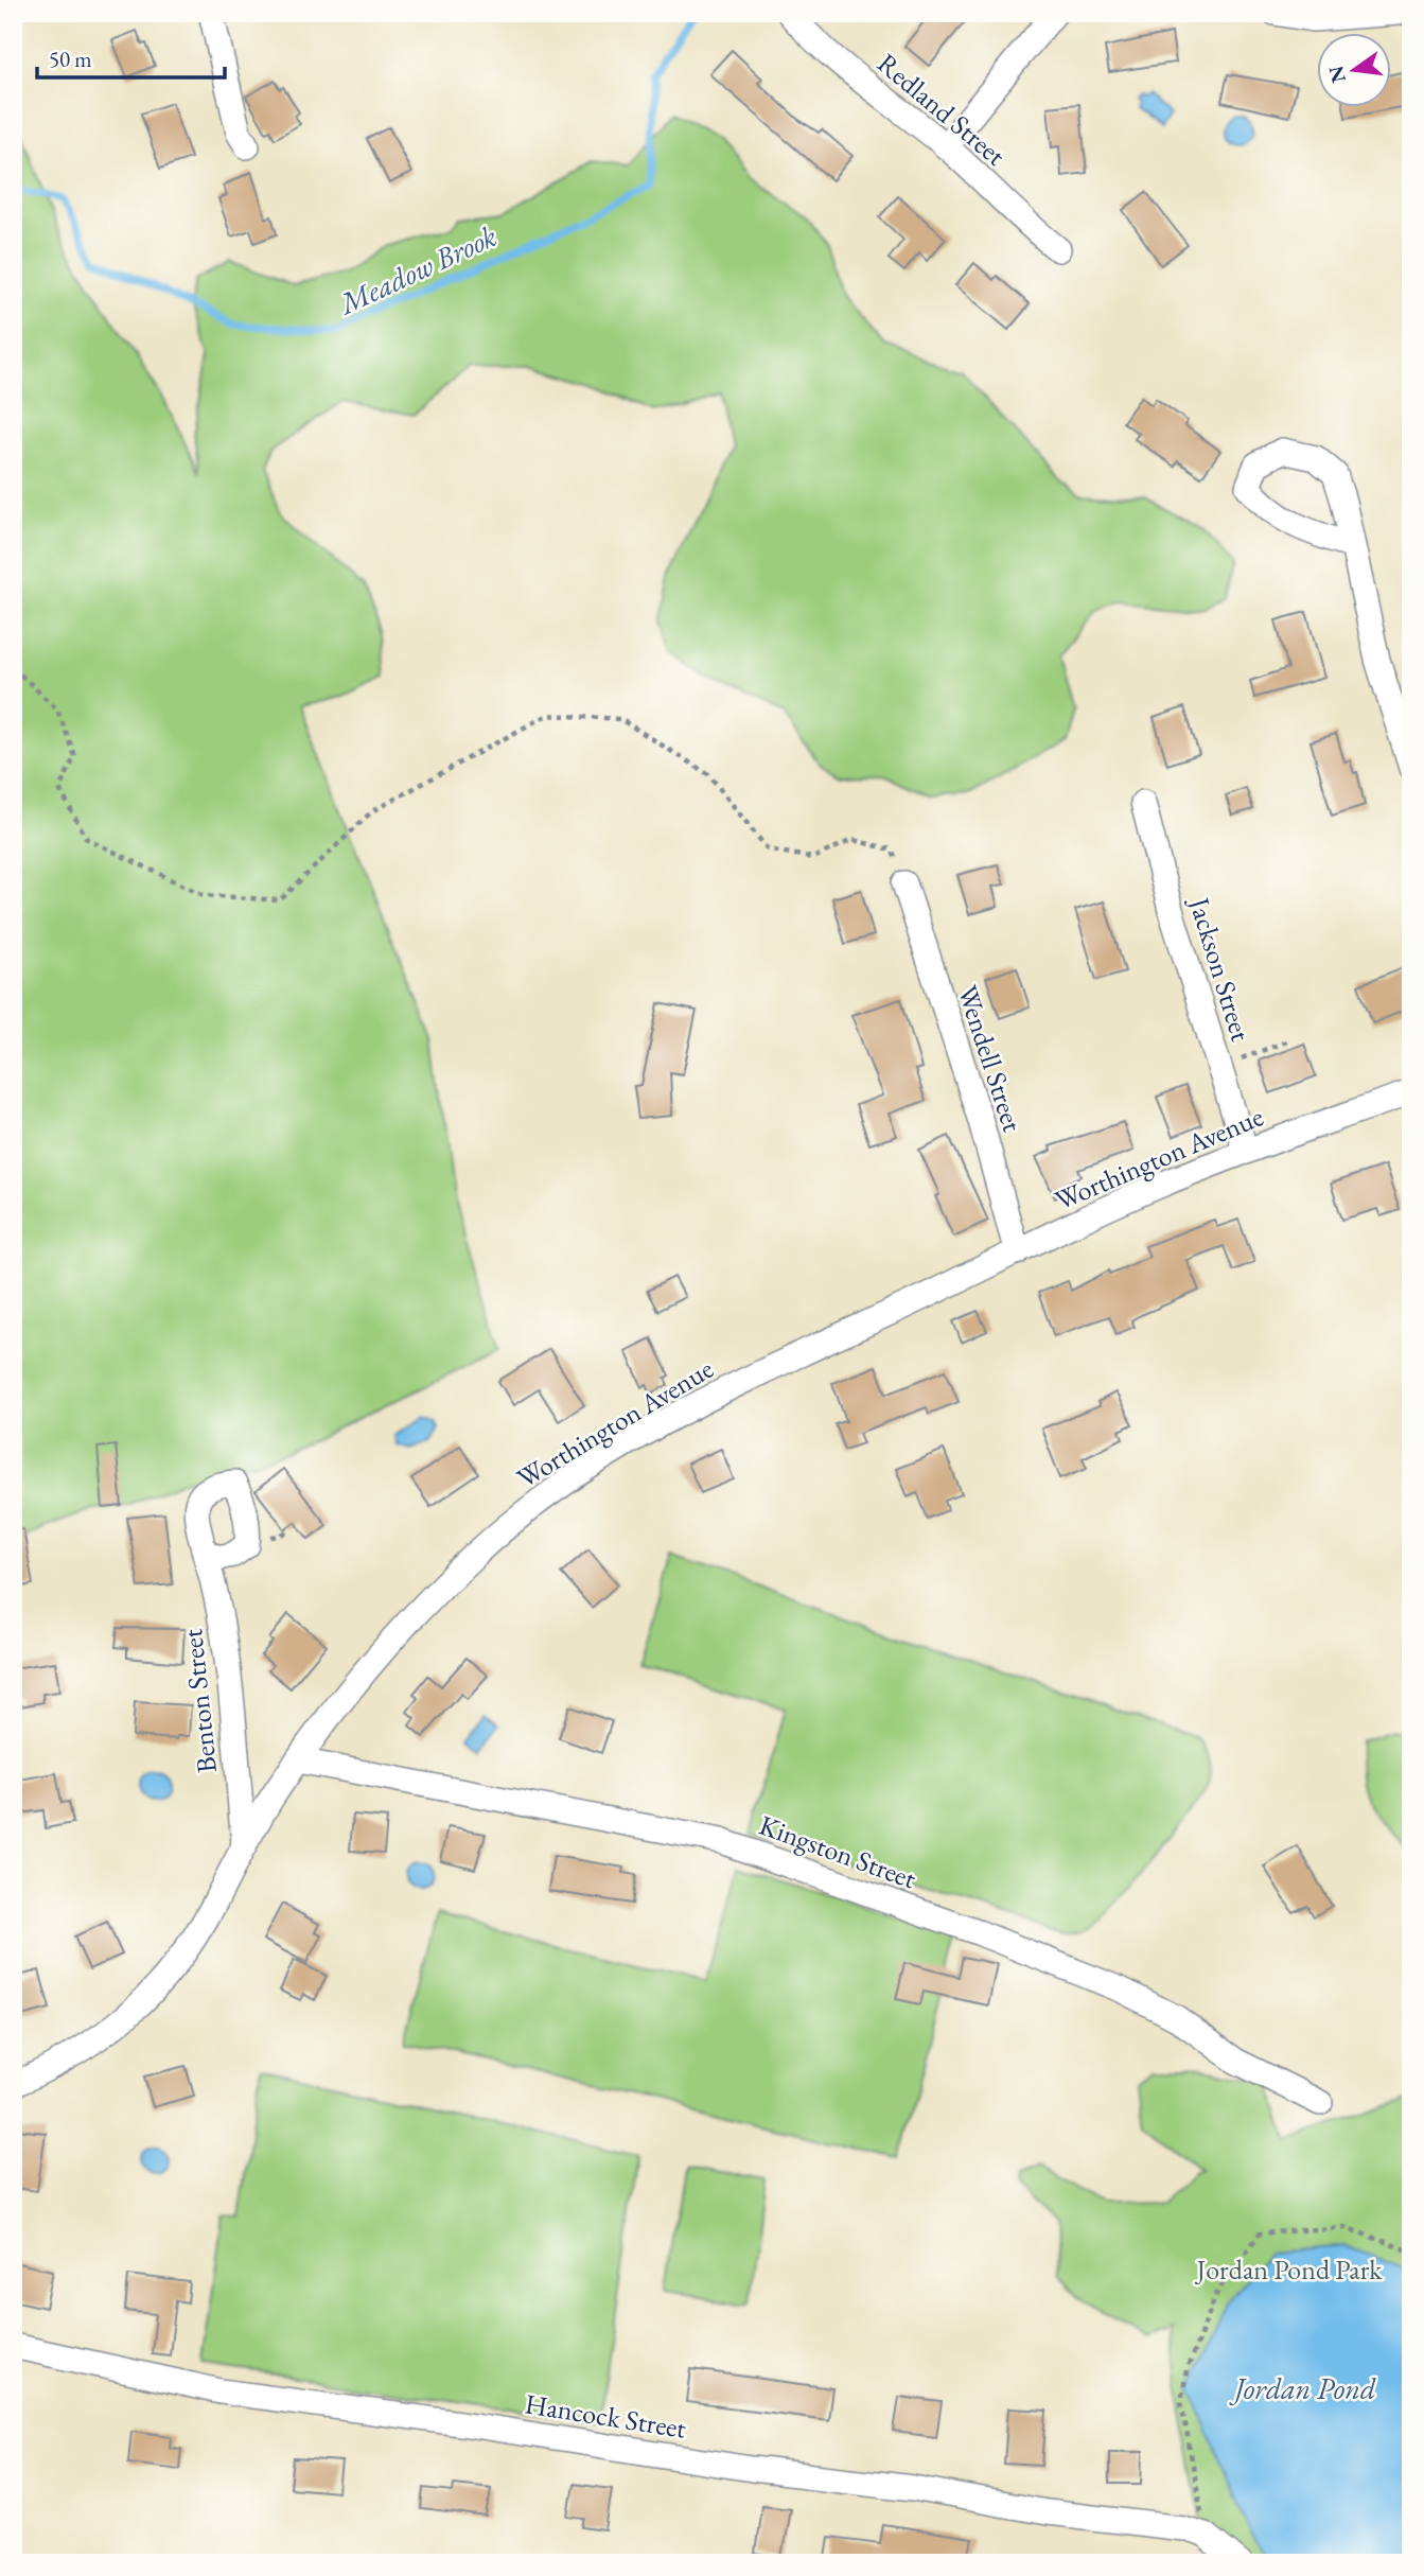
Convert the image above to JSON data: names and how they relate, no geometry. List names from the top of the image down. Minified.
{"streets":{"street":["Redland Street","Jackson Street","Wendell Street","Worthington Avenue","Benton Street","Kingston Street","Hancock Street"]},"crossings":[["Jackson Street","Worthington Avenue"],["Wendell Street","Worthington Avenue"],["Worthington Avenue","Benton Street"],["Worthington Avenue","Kingston Street"]],"water":["Meadow Brook","Jordan Pond"],"parks":["Jordan Pond Park"],"scale_bar":"50 m","north":"left"}
